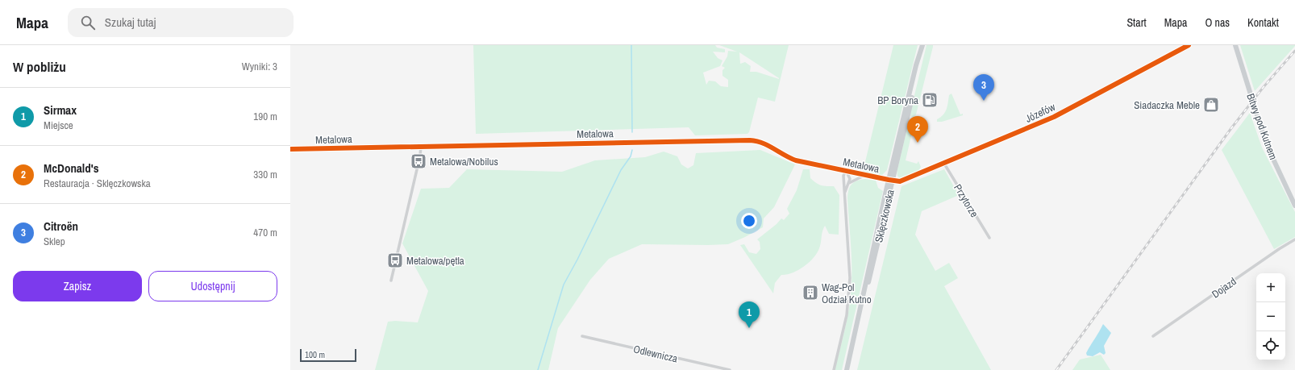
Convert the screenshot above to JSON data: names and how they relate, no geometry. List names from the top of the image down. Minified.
{"streets":{"main road":["Bitwy pod Kutnem","Sklęczkowska"],"street":["Józefów","Metalowa","Przytorze","Dojazd","Odlewnicza"]},"crossings":[["Józefów","Metalowa"],["Józefów","Przytorze"],["Józefów","Sklęczkowska"],["Metalowa","Sklęczkowska"]],"places":{"fuel station":["BP Boryna"],"shop":["Siadaczka Meble"],"bus stop":["Metalowa/Nobilus","Metalowa/pętla"],"building":["Wag-Pol Odział Kutno"]},"scale_bar":"100 m","page":{"header":"Mapa","search":"Szukaj tutaj","nav":["Start","Mapa","O nas","Kontakt"],"heading":["W pobliżu","Wyniki: 3"],"pins":["3","2","1"],"list":[{"mark":"1","name":"Sirmax","note":"Miejsce","value":"190 m"},{"mark":"2","name":"McDonald's","note":"Restauracja · Sklęczkowska","value":"330 m"},{"mark":"3","name":"Citroën","note":"Sklep","value":"470 m"}],"buttons":["Zapisz","Udostępnij"],"map_buttons":["+","−"],"scale":"100 m"}}
